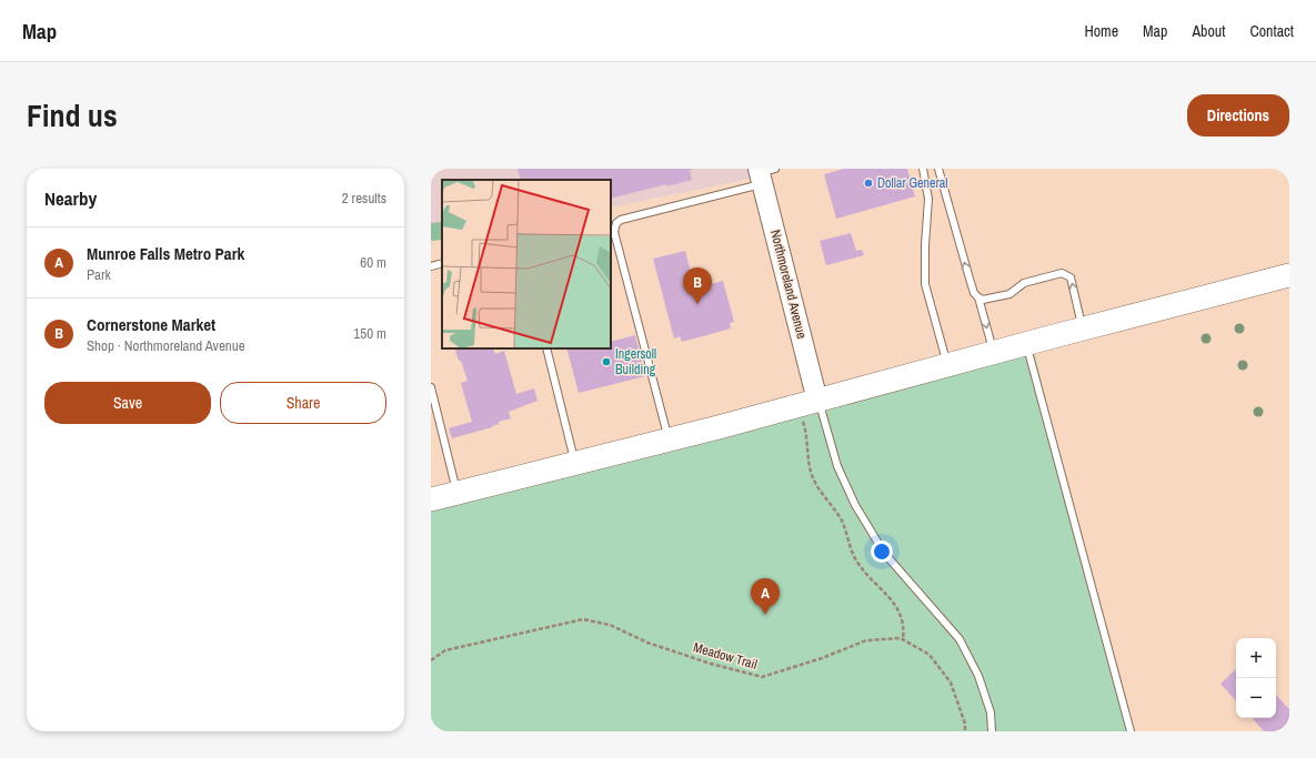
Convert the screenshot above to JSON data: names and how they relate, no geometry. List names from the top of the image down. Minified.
{"streets":{"street":["Northmoreland Avenue"],"path":["Meadow Trail"]},"places":["Dollar General","Ingersoll Building"],"page":{"header":"Map","nav":["Home","Map","About","Contact"],"title":"Find us","buttons":["Directions",["Save","Share"]],"heading":["Nearby","2 results"],"list":[{"mark":"A","name":"Munroe Falls Metro Park","note":"Park","value":"60 m"},{"mark":"B","name":"Cornerstone Market","note":"Shop · Northmoreland Avenue","value":"150 m"}],"pins":["B","A"],"map_buttons":["+","−"]}}
